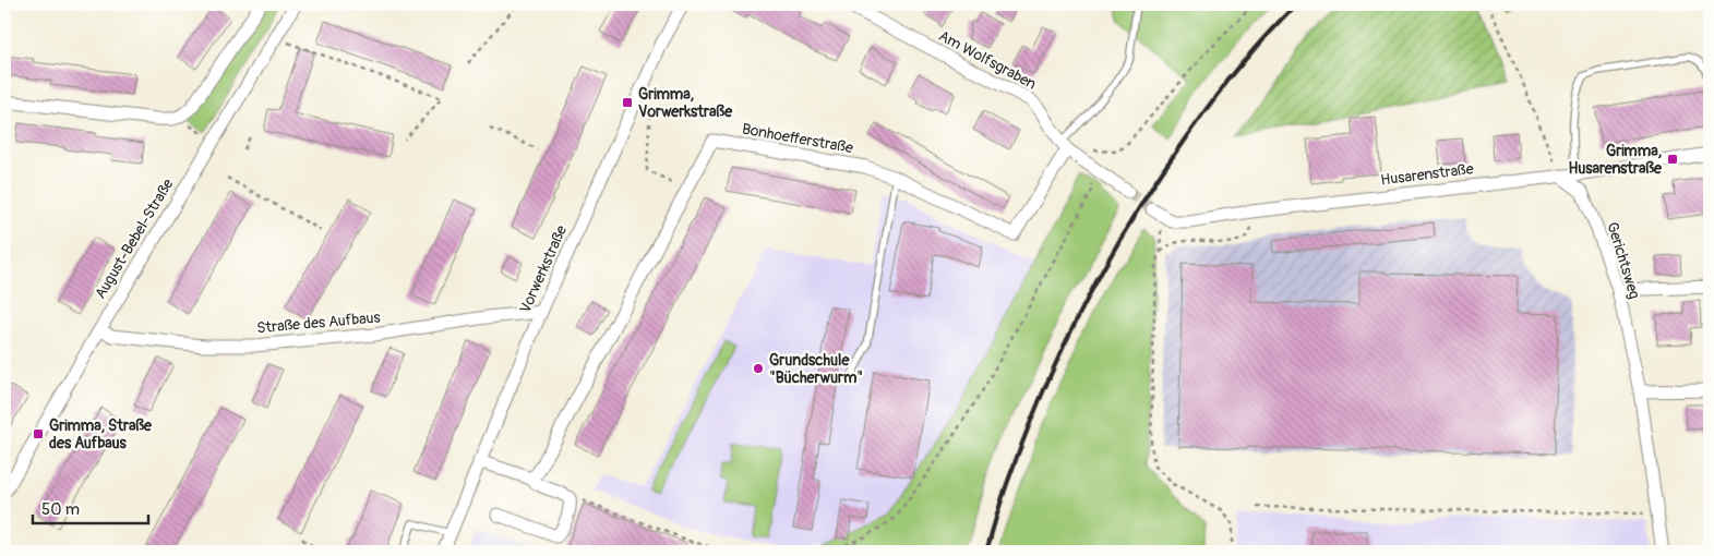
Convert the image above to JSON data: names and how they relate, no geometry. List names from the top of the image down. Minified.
{"streets":{"street":["Am Wolfsgraben","Bonhoefferstraße","Husarenstraße","August-Bebel-Straße","Gerichtsweg","Vorwerkstraße","Straße des Aufbaus"]},"crossings":[["Am Wolfsgraben","Bonhoefferstraße"],["Husarenstraße","Gerichtsweg"],["August-Bebel-Straße","Straße des Aufbaus"],["Vorwerkstraße","Straße des Aufbaus"]],"places":{"transit":["Grimma, Vorwerkstraße","Grimma, Husarenstraße","Grimma, Straße des Aufbaus"],"other":["Grundschule \"Bücherwurm\""]},"scale_bar":"50 m"}
